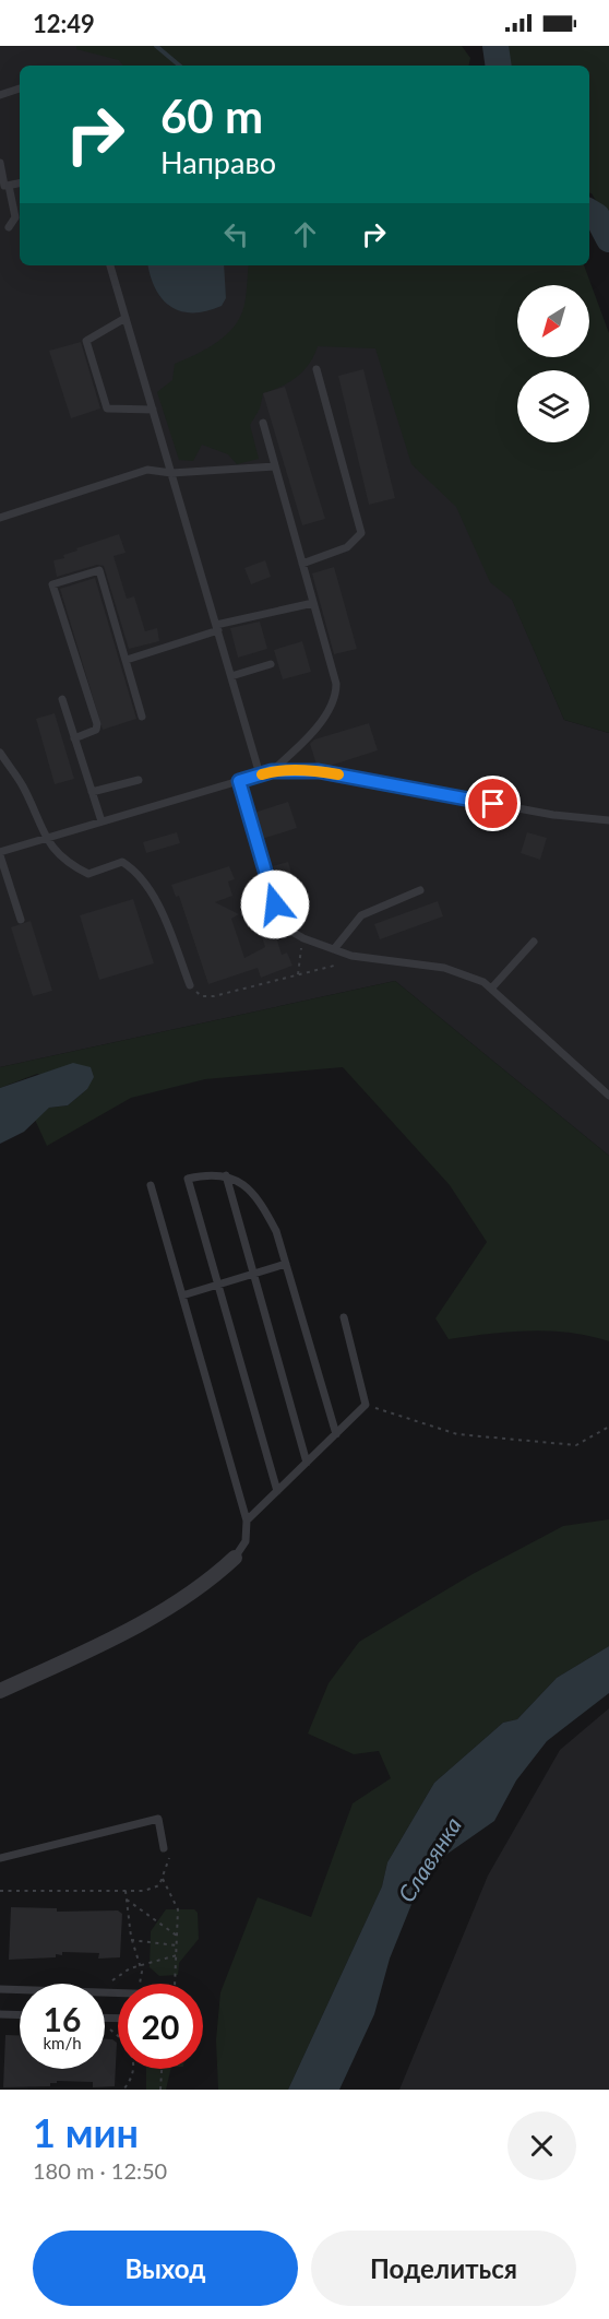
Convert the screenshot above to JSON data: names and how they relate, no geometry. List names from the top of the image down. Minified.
{"water":["Славянка"],"north":"bottom left","page":{"status":"12:49","turn":["60 m","Направо"],"speed":"16 km/h","limit":"20","heading":["1 мин","180 m · 12:50"],"buttons":["Выход","Поделиться"]}}
